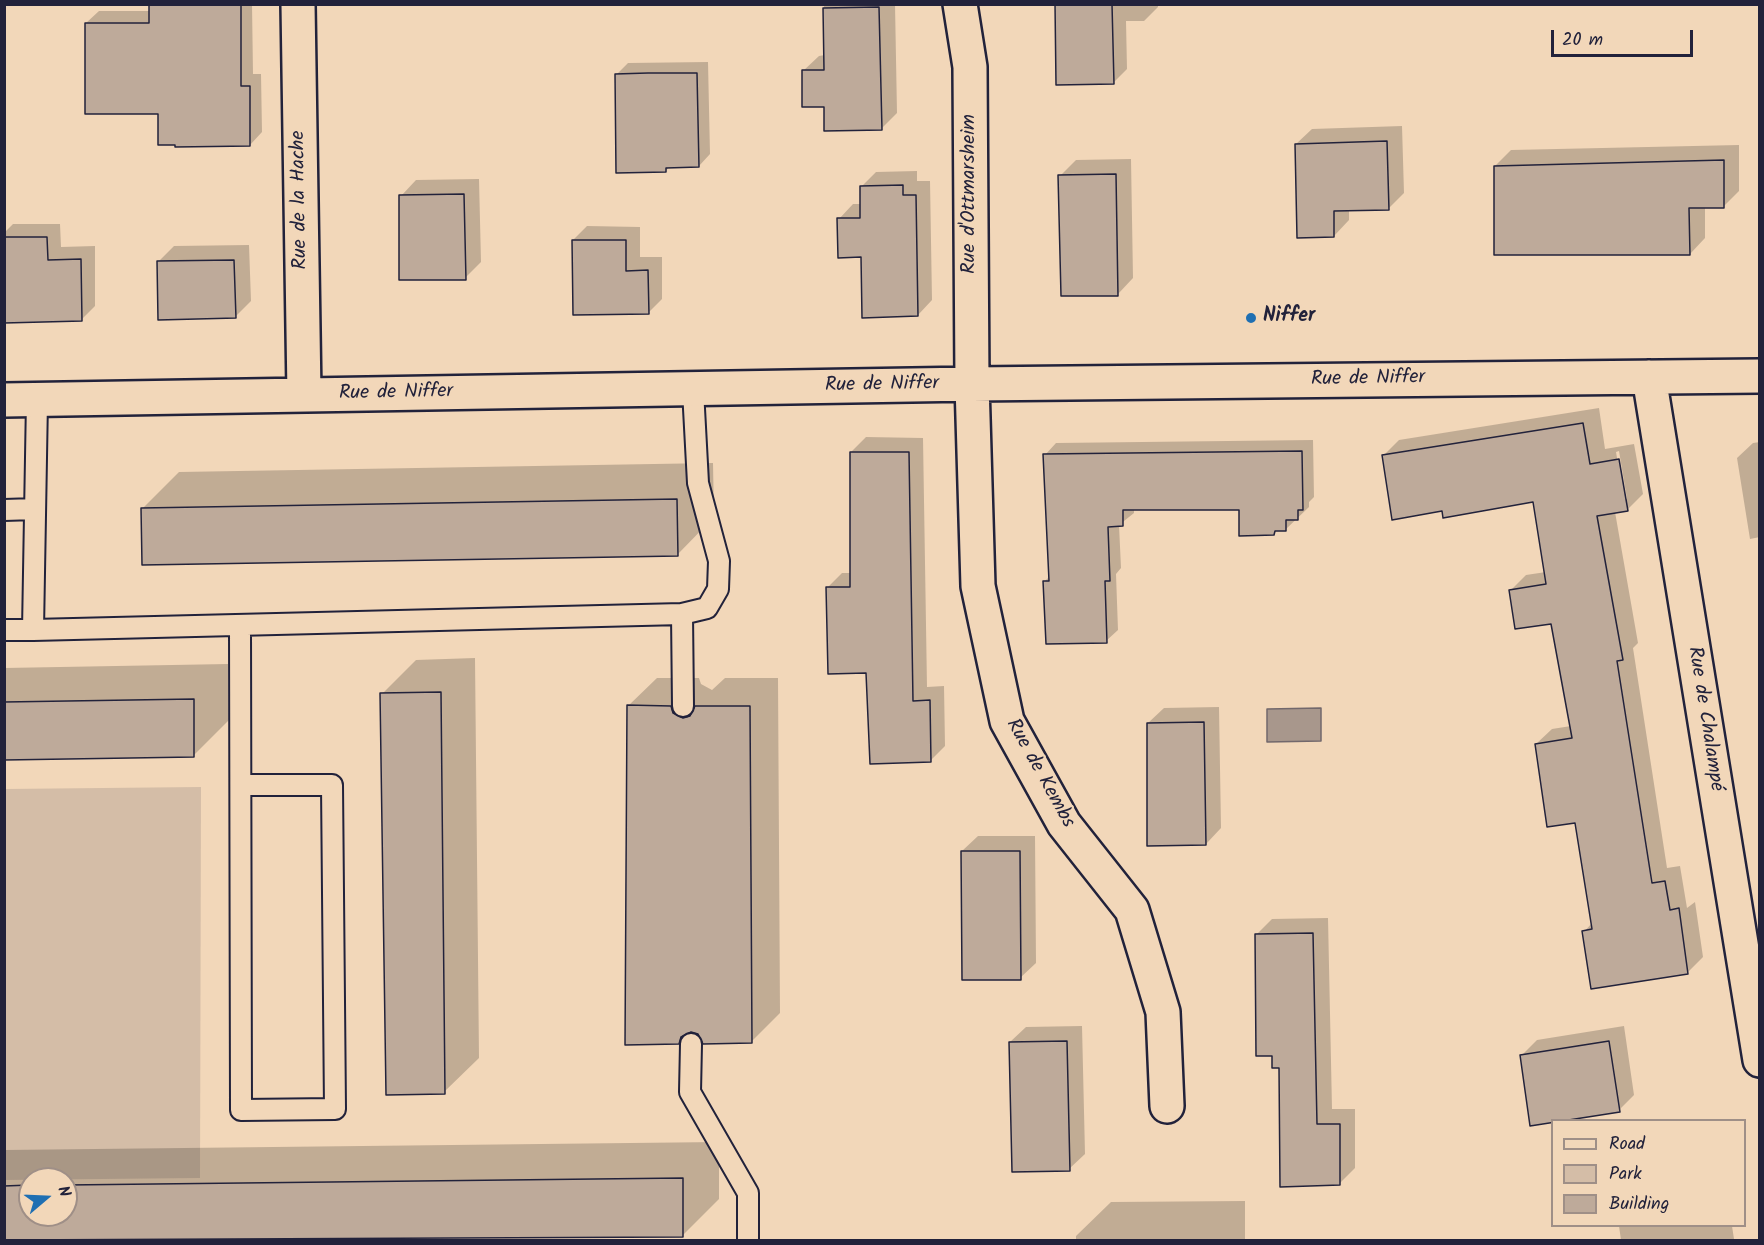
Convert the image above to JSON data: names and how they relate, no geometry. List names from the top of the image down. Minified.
{"streets":{"street":["Rue d'Ottmarsheim","Rue de la Hache","Rue de Niffer","Rue de Chalampé","Rue de Kembs"]},"crossings":[["Rue d'Ottmarsheim","Rue de Niffer"],["Rue d'Ottmarsheim","Rue de Kembs"],["Rue de la Hache","Rue de Niffer"],["Rue de Niffer","Rue de Chalampé"],["Rue de Niffer","Rue de Kembs"]],"places":["Niffer"],"legend":["Road","Park","Building"],"scale_bar":"20 m","north":"right"}
